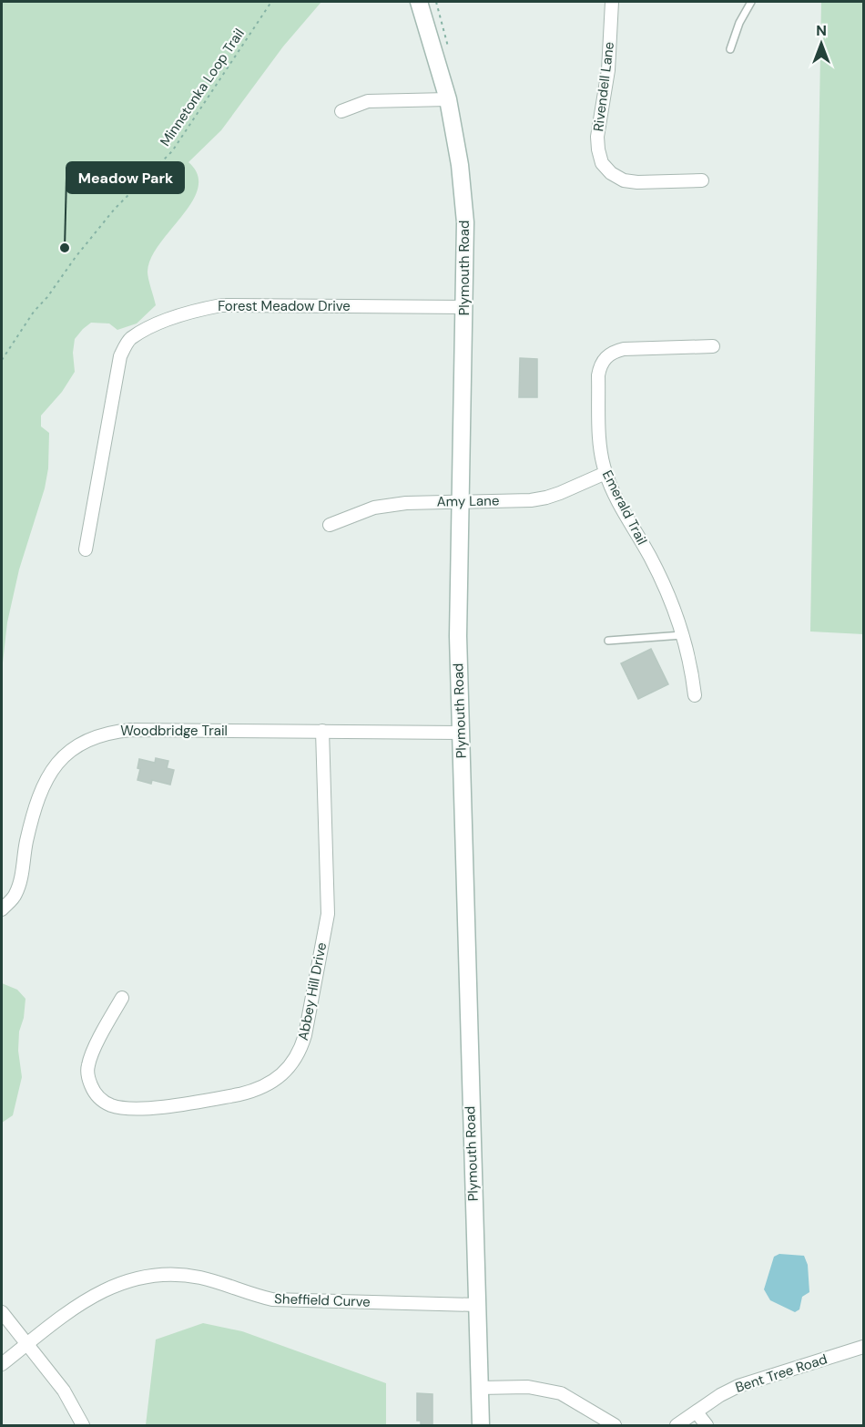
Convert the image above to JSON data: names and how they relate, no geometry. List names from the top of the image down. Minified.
{"streets":{"main road":["Plymouth Road"],"street":["Rivendell Lane","Forest Meadow Drive","Amy Lane","Emerald Trail","Woodbridge Trail","Abbey Hill Drive","Sheffield Curve","Bent Tree Road"],"path":["Minnetonka Loop Trail"]},"crossings":[["Plymouth Road","Forest Meadow Drive"],["Plymouth Road","Amy Lane"],["Plymouth Road","Woodbridge Trail"],["Plymouth Road","Sheffield Curve"],["Amy Lane","Emerald Trail"],["Woodbridge Trail","Abbey Hill Drive"]],"places":["Meadow Park"],"north":"top"}
